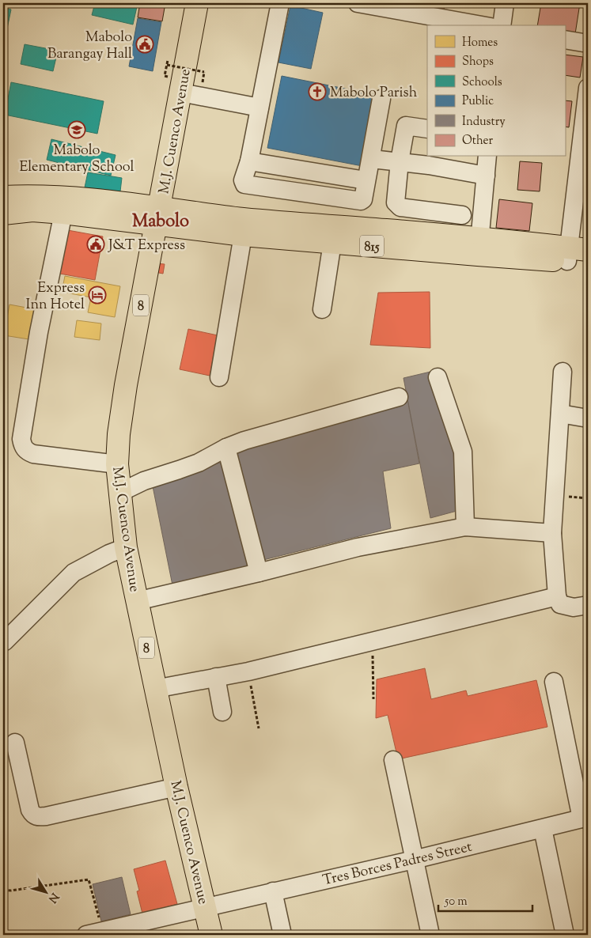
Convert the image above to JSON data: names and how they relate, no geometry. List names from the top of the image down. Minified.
{"streets":{"main road":["M.J. Cuenco Avenue","815","8"],"street":["Tres Borces Padres Street"]},"crossings":[["M.J. Cuenco Avenue","815"],["M.J. Cuenco Avenue","Tres Borces Padres Street"]],"districts":["Mabolo"],"places":{"public building":["Mabolo Barangay Hall","J&T Express"],"church":["Mabolo Parish"],"school or university":["Mabolo Elementary School"],"hotel":["Express Inn Hotel"]},"legend":["Homes","Shops","Schools","Public","Industry","Other"],"scale_bar":"50 m","north":"bottom right"}
